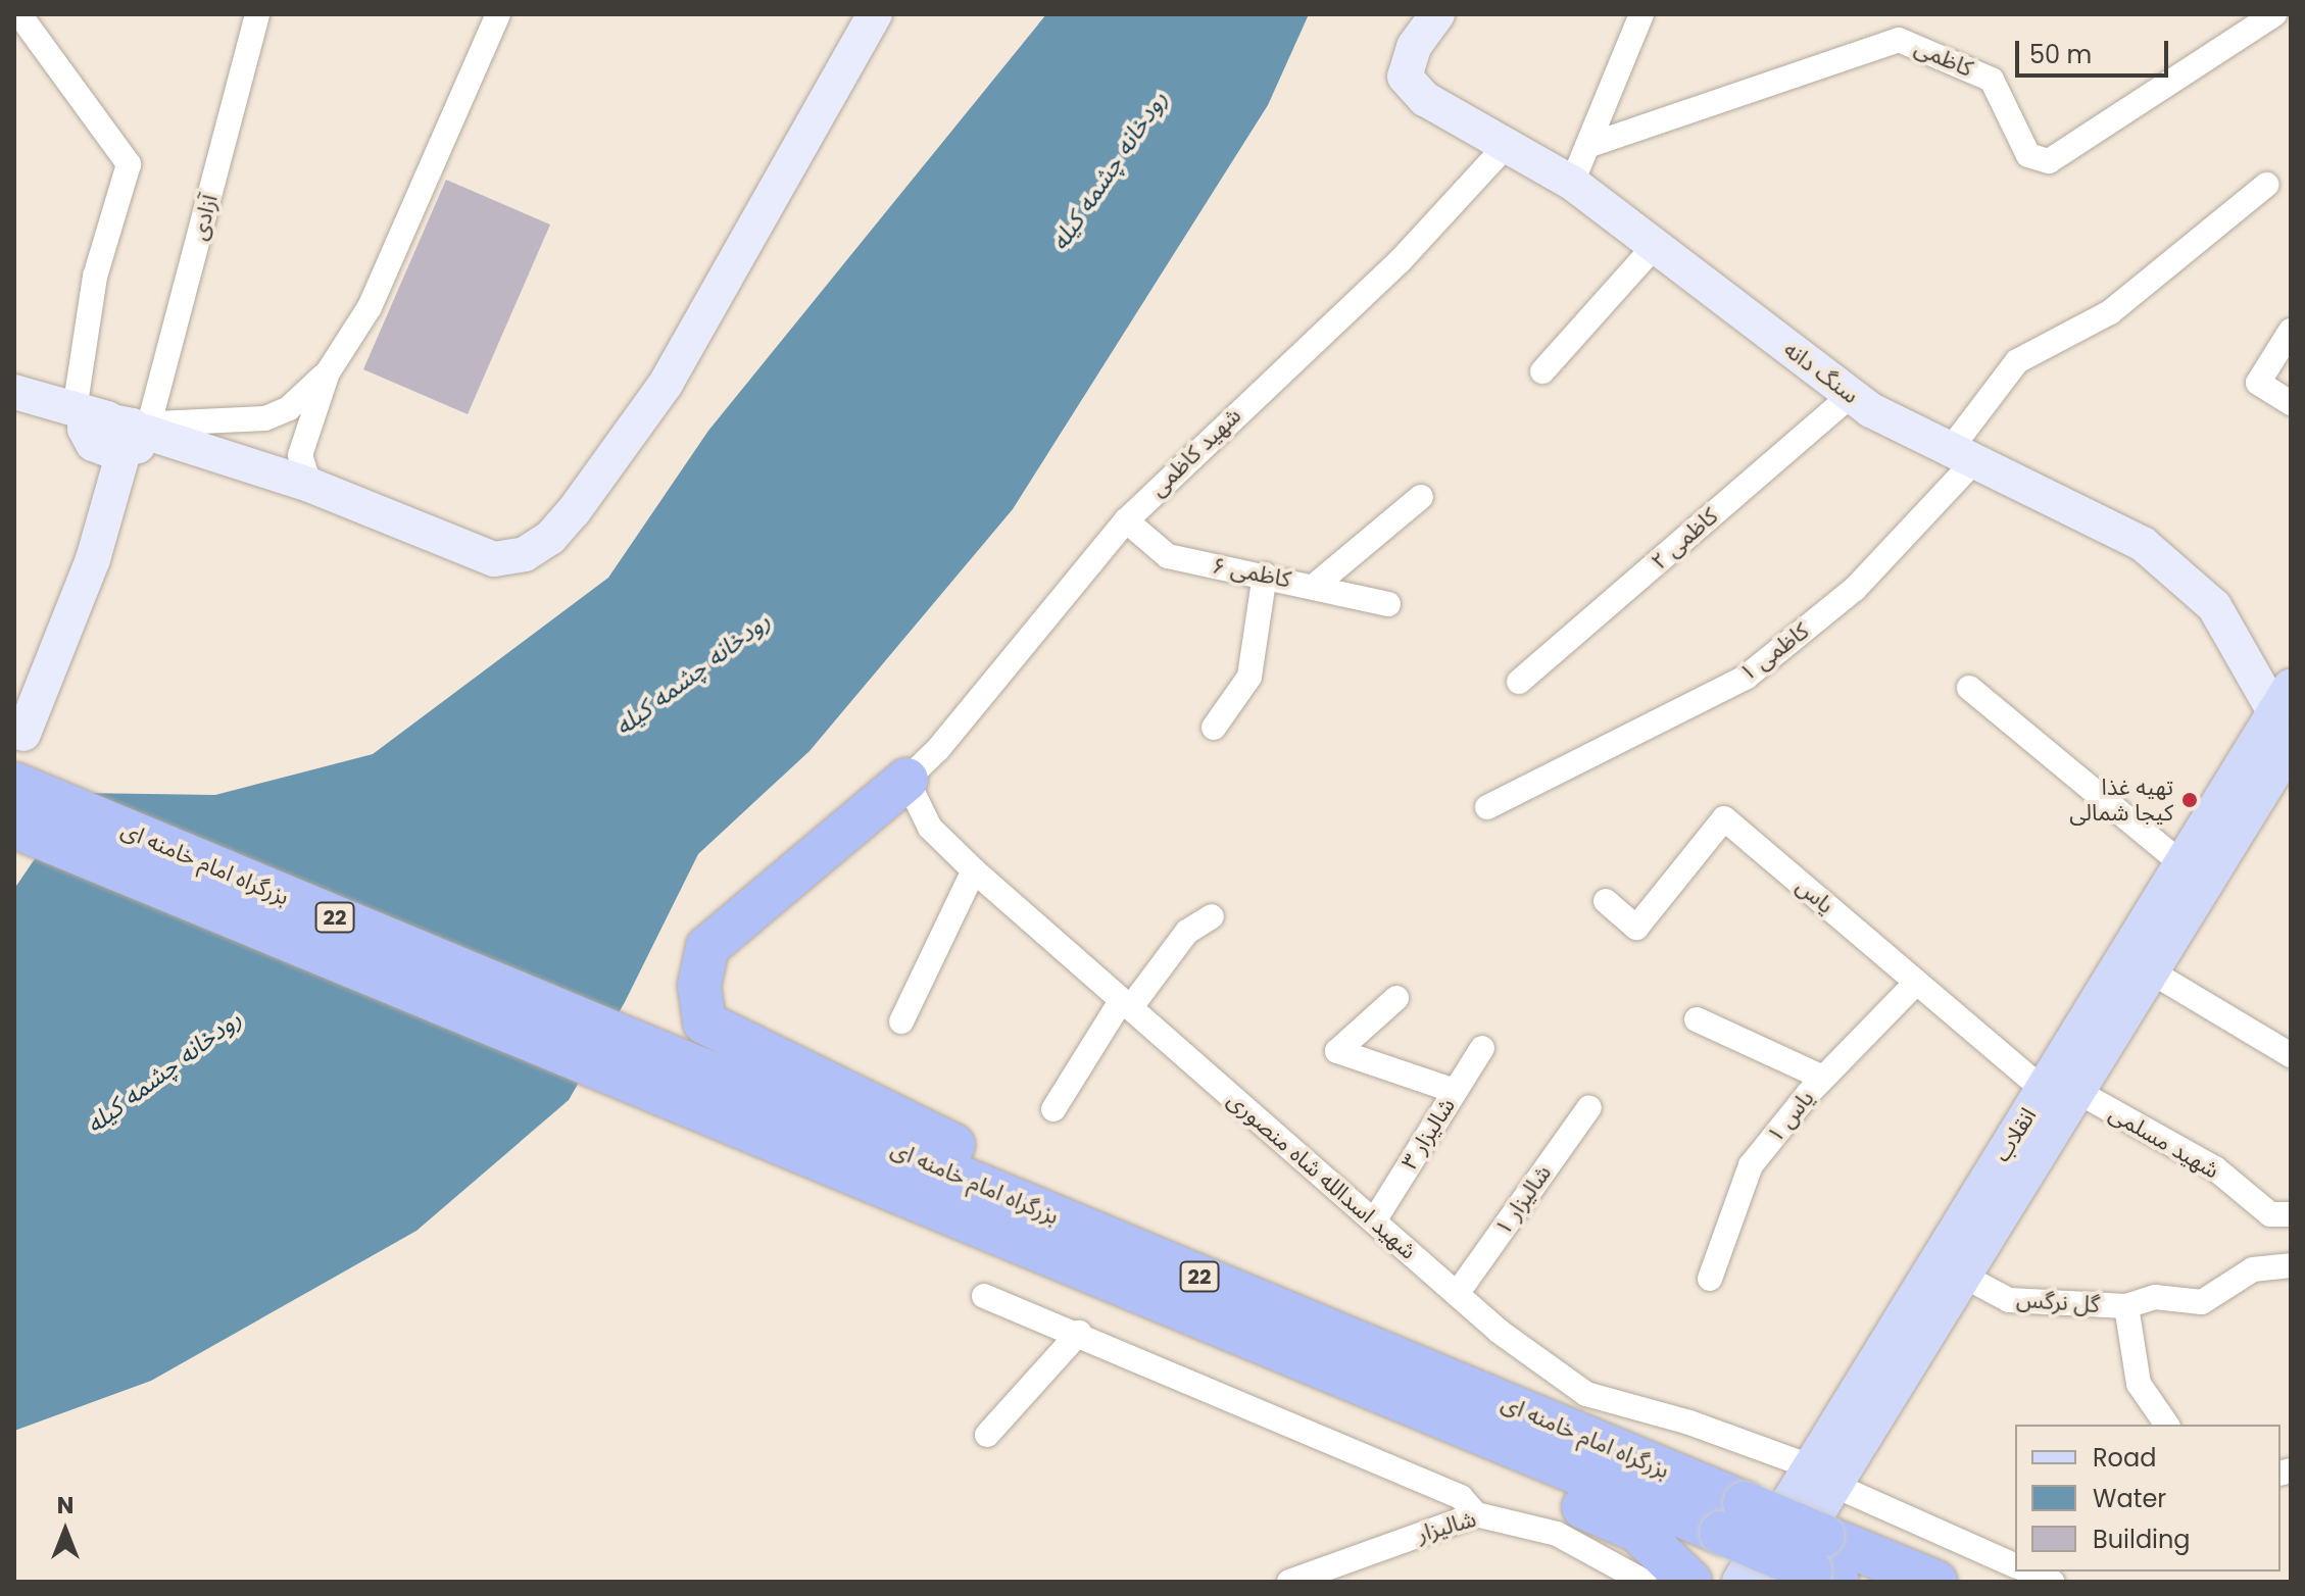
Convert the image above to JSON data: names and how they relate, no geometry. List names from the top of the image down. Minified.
{"streets":{"highway":["بزرگراه امام خامنه ای","22"],"main road":["انقلاب"],"street":["کاظمی","آزادی","سنگ دانه","شهید کاظمی","کاظمی ۲","کاظمی ۶","کاظمی ۱","یاس","یاس ۱","شالیزار ۳","شهید مسلمی","شهید اسدالله شاه منصوری","شالیزار ۱","گل نرگس","شالیزار"]},"crossings":[["سنگ دانه","شهید کاظمی"],["سنگ دانه","کاظمی ۲"],["سنگ دانه","کاظمی ۱"],["سنگ دانه","انقلاب"],["شهید کاظمی","کاظمی ۶"],["شهید کاظمی","شهید اسدالله شاه منصوری"],["بزرگراه امام خامنه ای","انقلاب"],["یاس","یاس ۱"],["یاس","انقلاب"],["یاس","شهید مسلمی"],["شالیزار ۳","شهید اسدالله شاه منصوری"],["انقلاب","شهید مسلمی"],["انقلاب","شهید اسدالله شاه منصوری"],["انقلاب","گل نرگس"],["شهید اسدالله شاه منصوری","شالیزار ۱"]],"water":["رودخانه چشمه کیله"],"places":["تهیه غذا کیجا شمالی"],"legend":["Road","Water","Building"],"scale_bar":"50 m","north":"top"}
